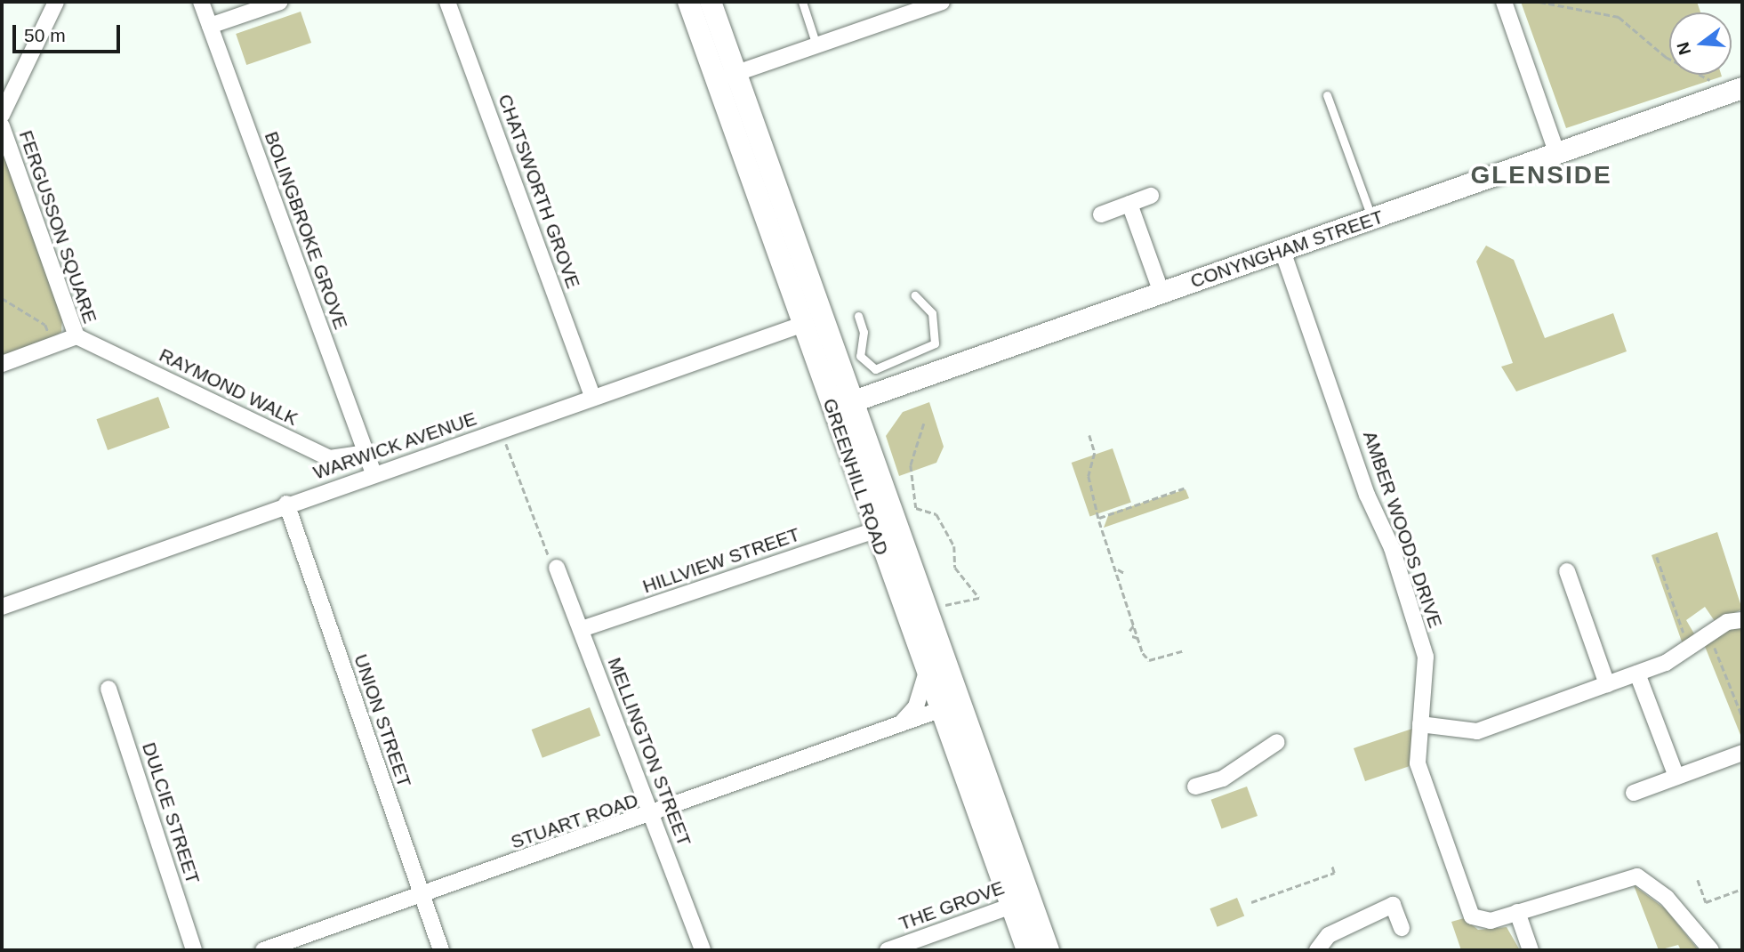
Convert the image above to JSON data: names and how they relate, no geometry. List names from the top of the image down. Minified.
{"streets":{"main road":["CONYNGHAM STREET","GREENHILL ROAD"],"street":["CHATSWORTH GROVE","FERGUSSON SQUARE","BOLINGBROKE GROVE","RAYMOND WALK","WARWICK AVENUE","AMBER WOODS DRIVE","HILLVIEW STREET","UNION STREET","MELLINGTON STREET","DULCIE STREET","STUART ROAD","THE GROVE"]},"crossings":[["CHATSWORTH GROVE","WARWICK AVENUE"],["FERGUSSON SQUARE","RAYMOND WALK"],["BOLINGBROKE GROVE","RAYMOND WALK"],["BOLINGBROKE GROVE","WARWICK AVENUE"],["CONYNGHAM STREET","GREENHILL ROAD"],["CONYNGHAM STREET","AMBER WOODS DRIVE"],["WARWICK AVENUE","GREENHILL ROAD"],["WARWICK AVENUE","UNION STREET"],["GREENHILL ROAD","HILLVIEW STREET"],["GREENHILL ROAD","STUART ROAD"],["GREENHILL ROAD","THE GROVE"],["HILLVIEW STREET","MELLINGTON STREET"],["UNION STREET","STUART ROAD"],["MELLINGTON STREET","STUART ROAD"]],"districts":["GLENSIDE"],"scale_bar":"50 m","north":"left"}
